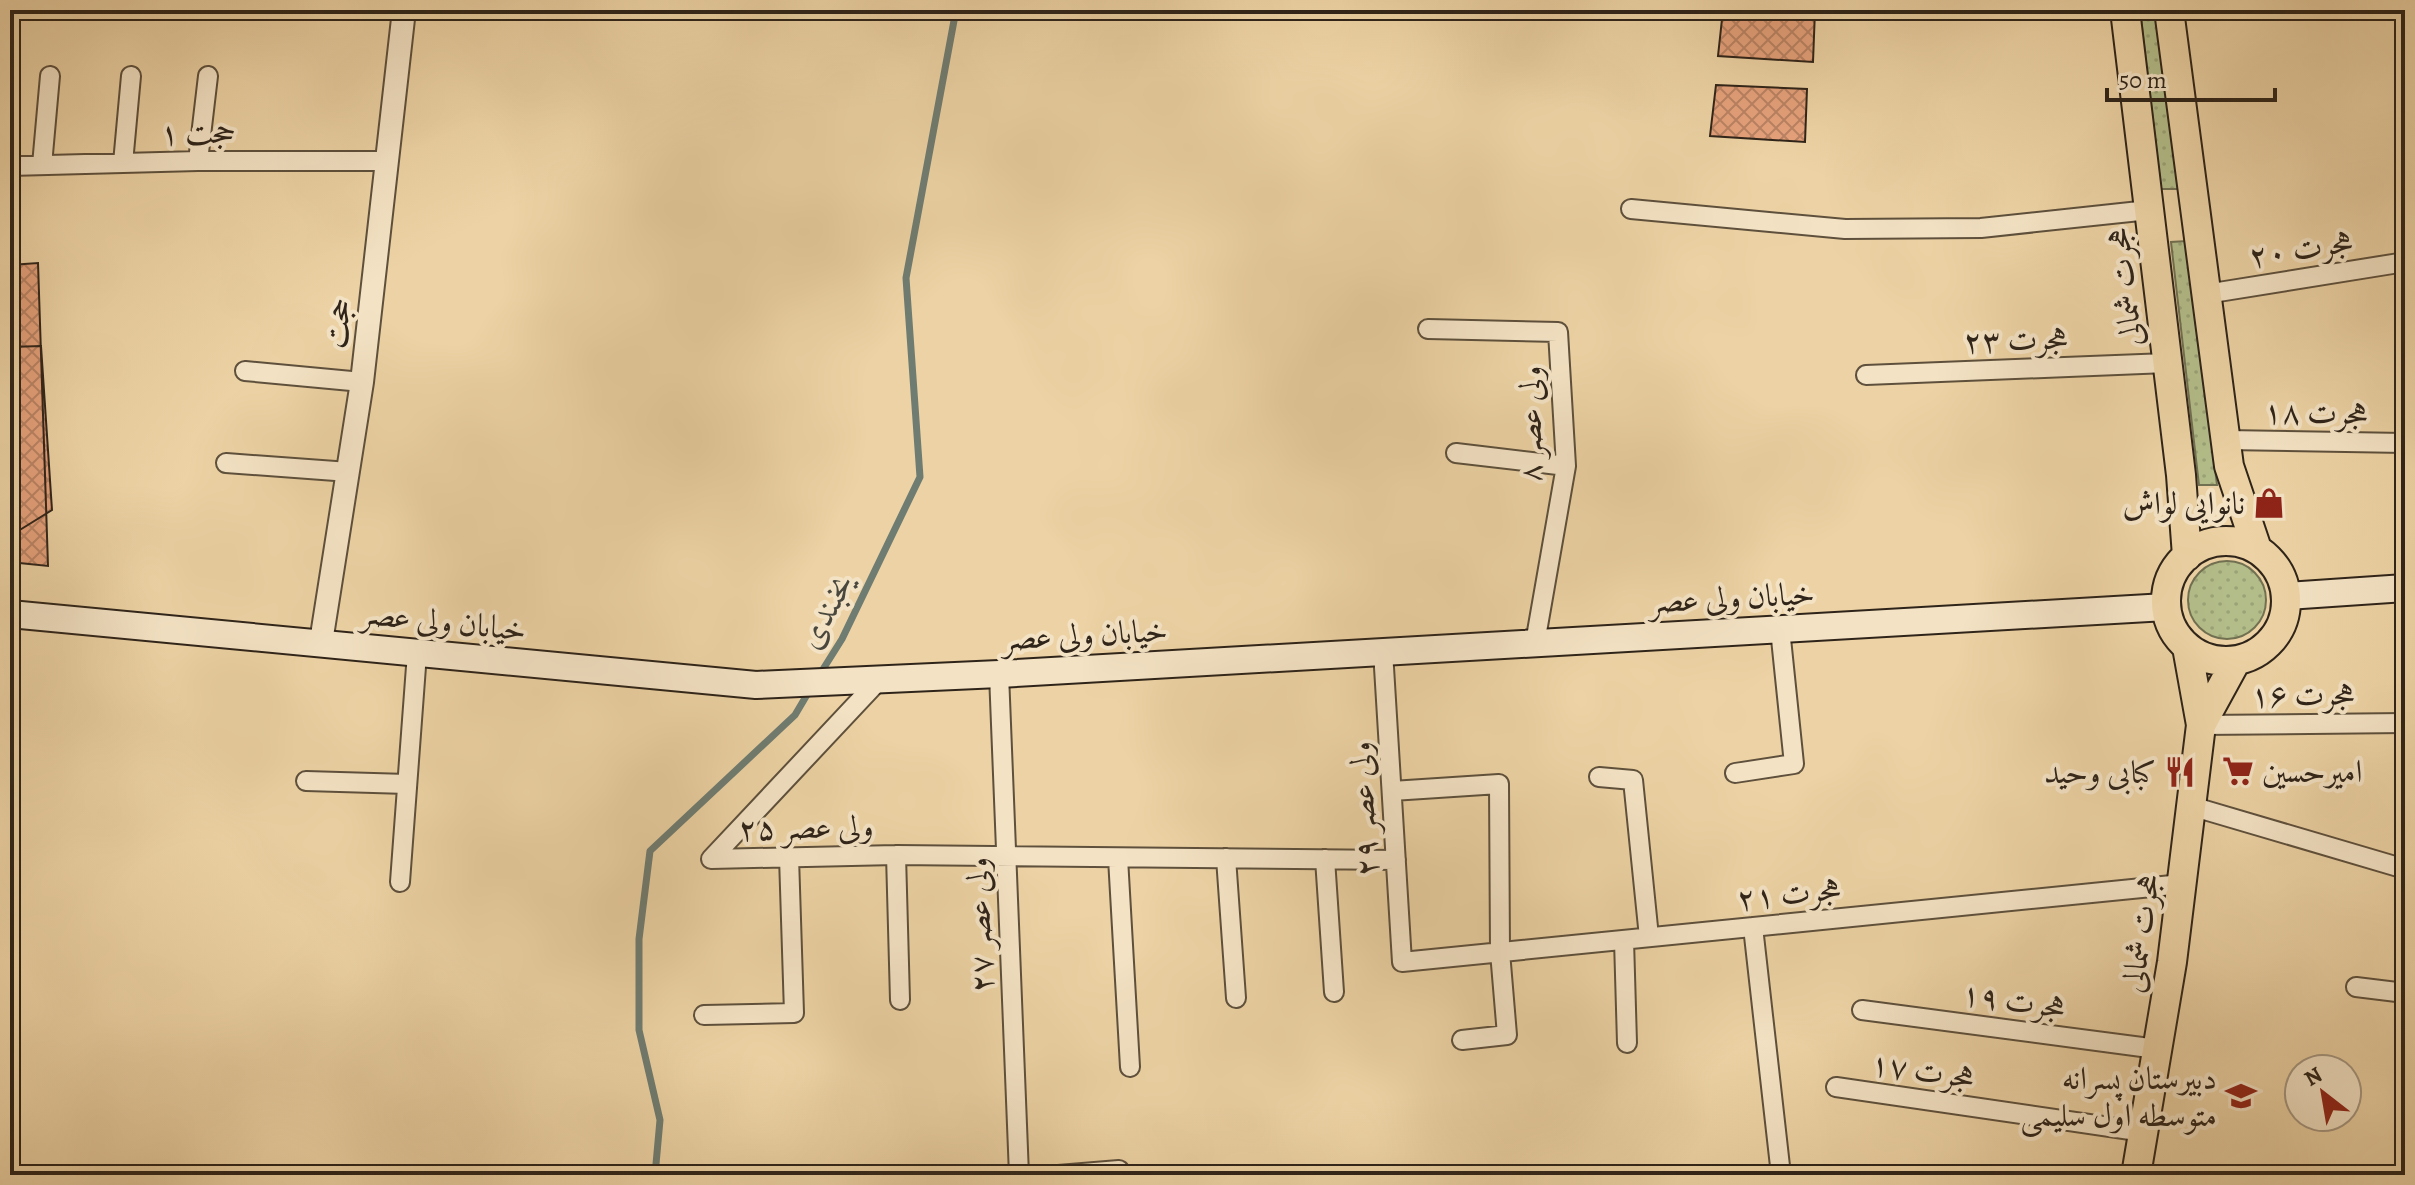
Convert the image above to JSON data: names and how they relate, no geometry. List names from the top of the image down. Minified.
{"streets":{"main road":["هجرت شمالی","خیابان ولی عصر"],"street":["حجت ۱","هجرت ۲۰","حجت","هجرت ۲۳","هجرت ۱۸","ولی عصر ۸","هجرت ۱۶","ولی عصر ۲۹","ولی عصر ۲۵","هجرت ۲۱","ولی عصر ۲۷","هجرت ۱۹","هجرت ۱۷"]},"crossings":[["حجت ۱","حجت"],["هجرت شمالی","هجرت ۲۳"],["هجرت شمالی","خیابان ولی عصر"],["هجرت شمالی","هجرت ۱۶"],["هجرت شمالی","هجرت ۲۱"],["هجرت شمالی","هجرت ۱۹"],["هجرت شمالی","هجرت ۱۷"],["حجت","خیابان ولی عصر"],["ولی عصر ۸","خیابان ولی عصر"],["خیابان ولی عصر","ولی عصر ۲۹"],["خیابان ولی عصر","ولی عصر ۲۵"],["خیابان ولی عصر","ولی عصر ۲۷"],["ولی عصر ۲۹","ولی عصر ۲۵"],["ولی عصر ۲۹","هجرت ۲۱"],["ولی عصر ۲۵","ولی عصر ۲۷"]],"water":["یخبندی"],"places":{"shop":["نانوایی لواش"],"supermarket":["امیرحسین"],"restaurant":["کبابی وحید"],"school or university":["دبیرستان پسرانه متوسطه اول سلیمی"]},"scale_bar":"50 m","north":"top left"}
